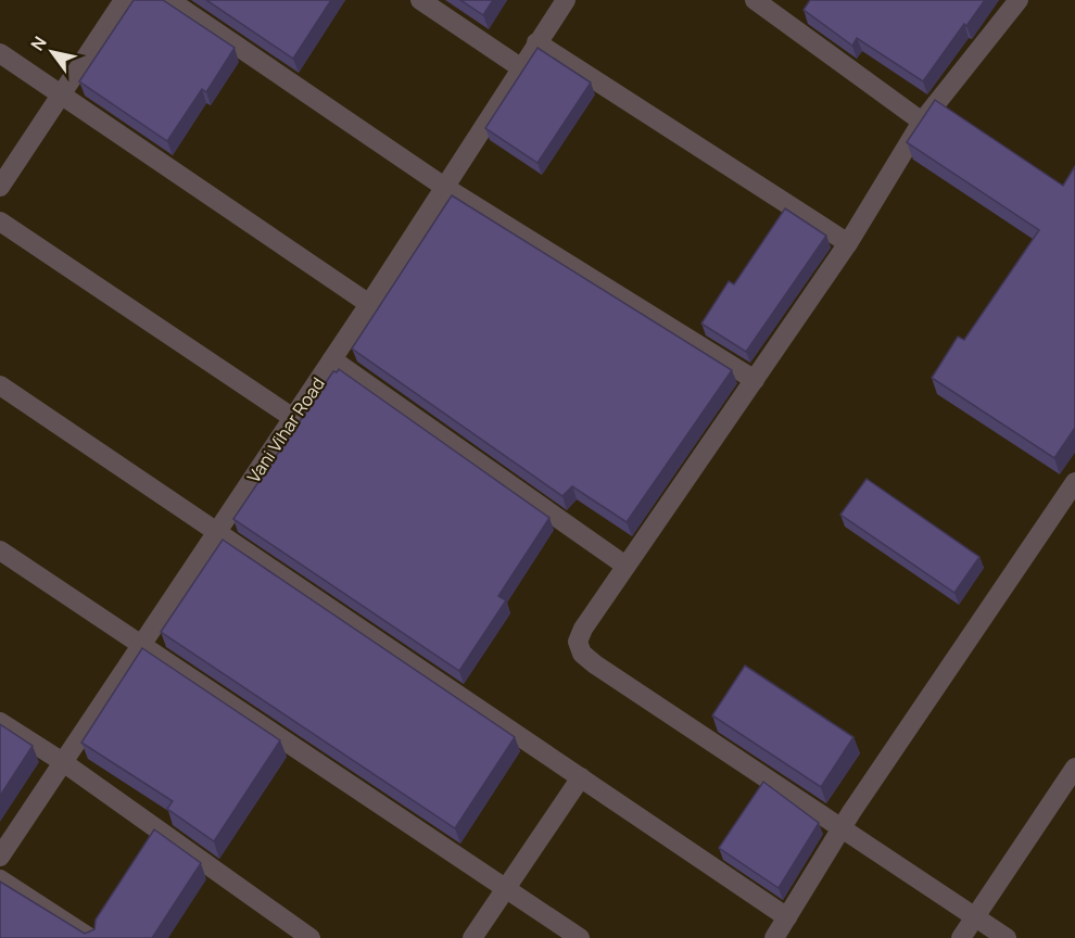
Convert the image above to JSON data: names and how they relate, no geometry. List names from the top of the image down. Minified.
{"streets":{"street":["Vani Vihar Road"]},"north":"top left"}
